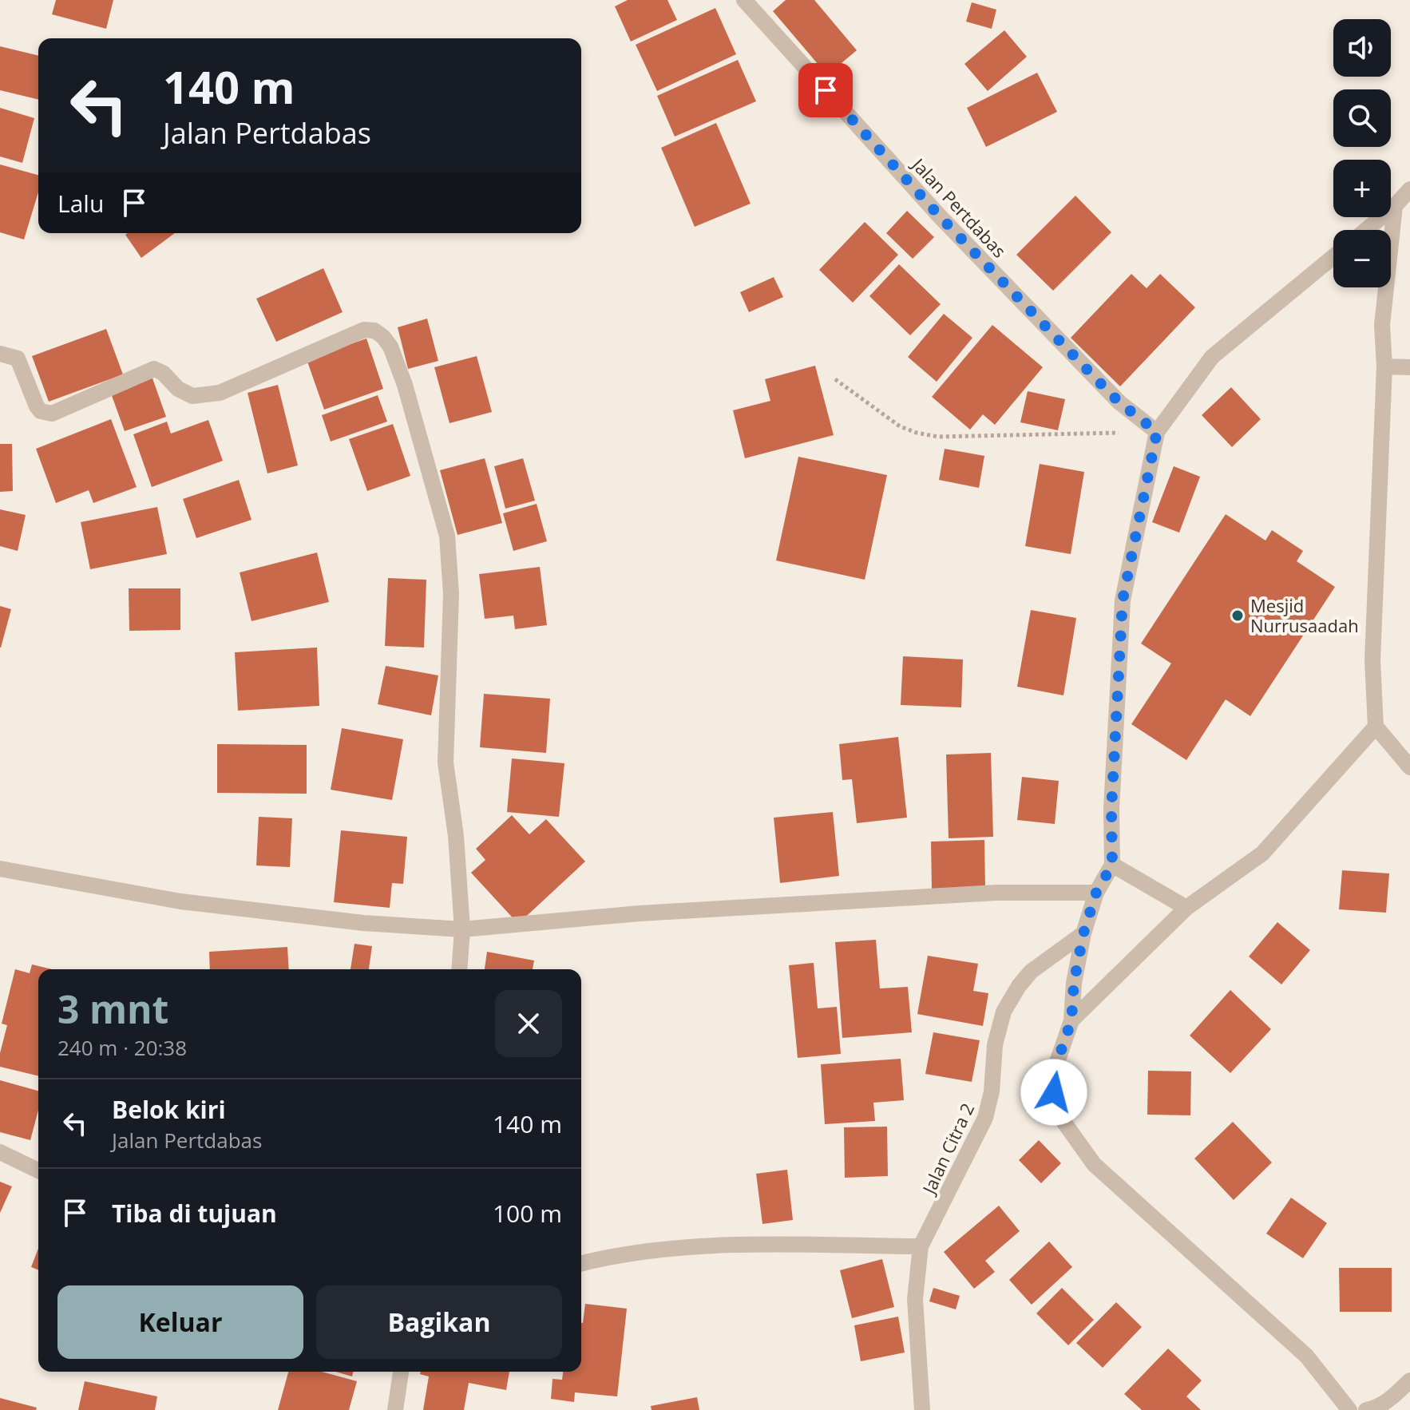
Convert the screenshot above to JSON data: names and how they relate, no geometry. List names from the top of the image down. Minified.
{"streets":{"street":["Jalan Pertdabas","Jalan Citra 2"]},"places":["Mesjid Nurrusaadah"],"page":{"map_buttons":["+","−"],"turn":["140 m","Jalan Pertdabas"],"then":"Lalu","heading":["3 mnt","240 m · 20:38"],"list":[{"name":"Belok kiri","note":"Jalan Pertdabas","value":"140 m"},{"name":"Tiba di tujuan","value":"100 m"}],"buttons":["Keluar","Bagikan"]}}
